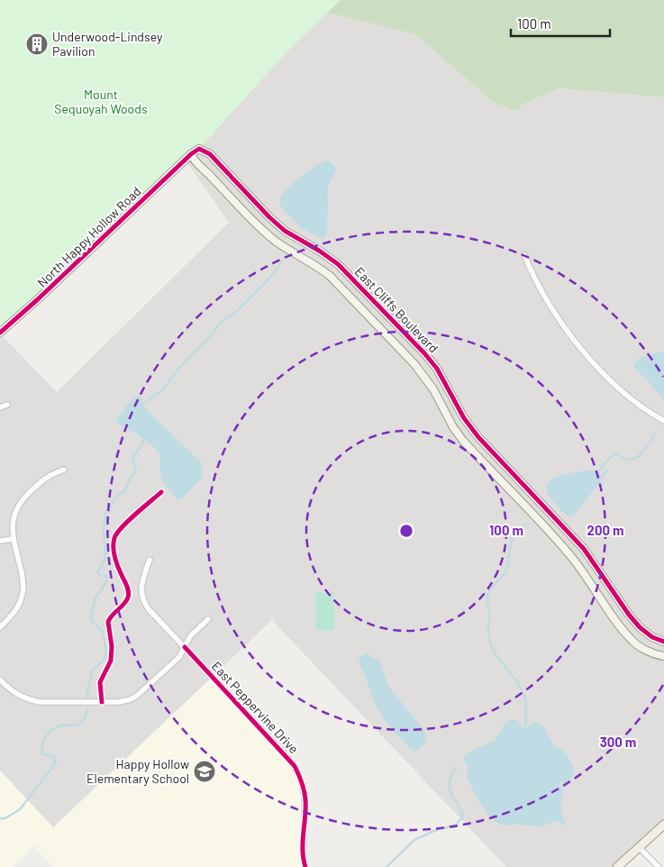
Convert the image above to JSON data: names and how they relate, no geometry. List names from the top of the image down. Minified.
{"streets":{"street":["North Happy Hollow Road","East Cliffs Boulevard","East Peppervine Drive"]},"crossings":[["North Happy Hollow Road","East Cliffs Boulevard"]],"parks":["Mount Sequoyah Woods"],"places":{"building":["Underwood-Lindsey Pavilion"],"school or university":["Happy Hollow Elementary School"]},"scale_bar":"100 m","rings":["100 m","200 m","300 m"]}
